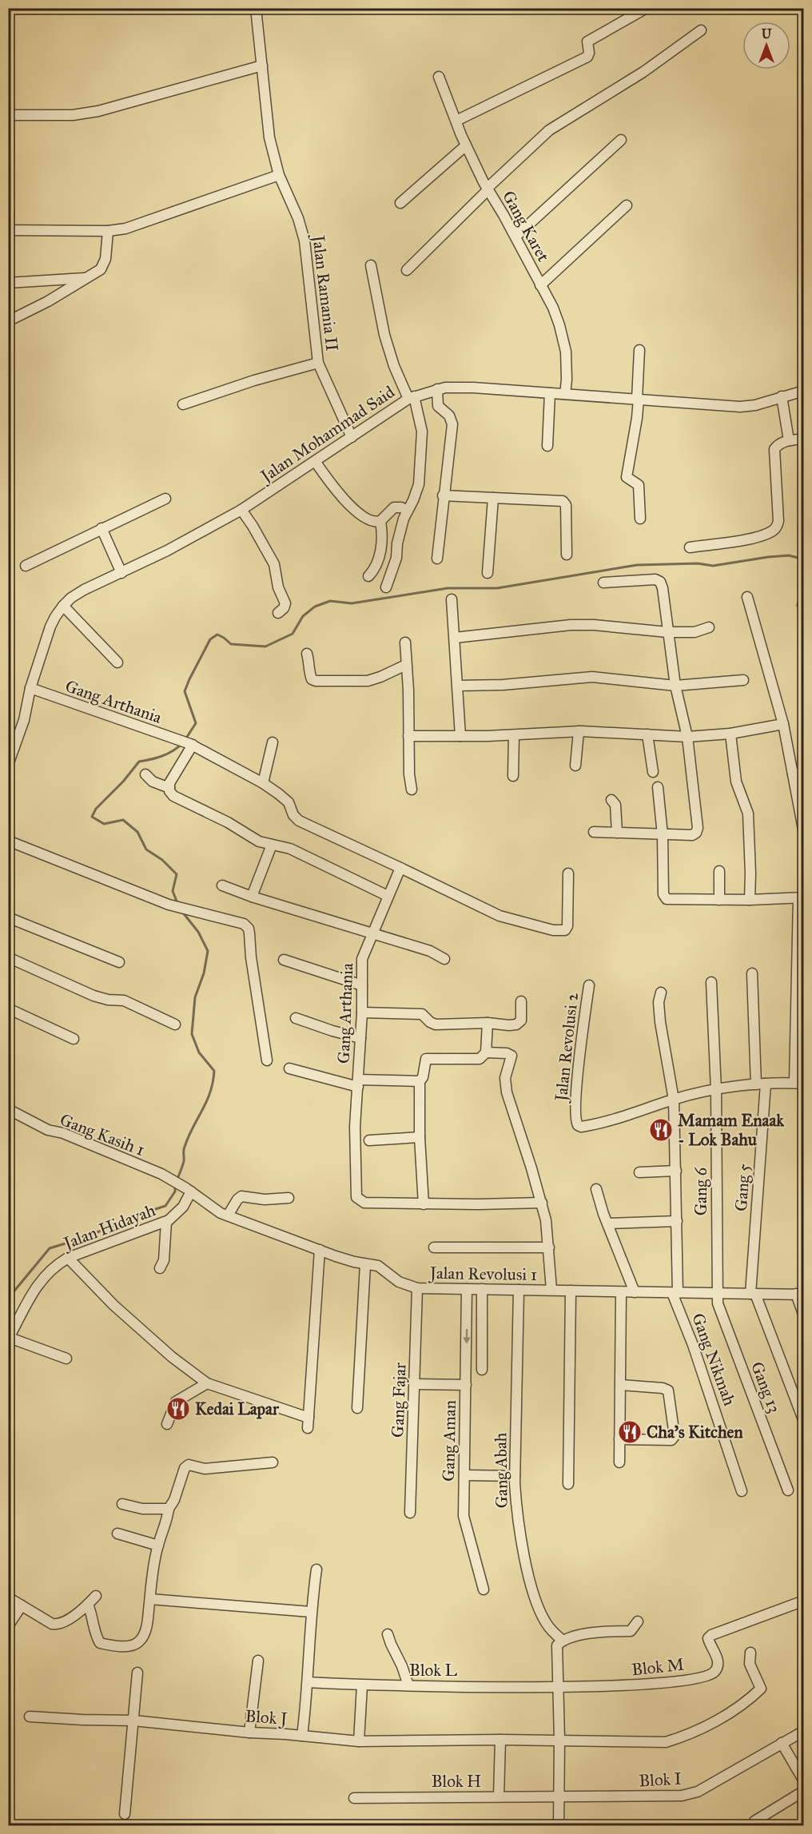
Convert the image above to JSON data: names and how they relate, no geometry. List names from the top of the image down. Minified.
{"streets":{"street":["Gang Karet","Jalan Ramania II","Jalan Mohammad Said","Gang Arthania","Jalan Revolusi 2","Gang Kasih 1","Gang 5","Gang 6","Jalan Hidayah","Jalan Revolusi 1","Gang Nikmah","Gang 13","Gang Fajar","Gang Aman","Gang Abah","Blok M","Blok L","Blok J","Blok I","Blok H"]},"crossings":[["Gang Karet","Jalan Mohammad Said"],["Jalan Ramania II","Jalan Mohammad Said"],["Jalan Mohammad Said","Gang Arthania"],["Jalan Revolusi 2","Gang 5"],["Jalan Revolusi 2","Gang 6"],["Gang Kasih 1","Jalan Hidayah"],["Gang Kasih 1","Jalan Revolusi 1"],["Gang 5","Jalan Revolusi 1"],["Gang 5","Gang 13"],["Gang 6","Jalan Revolusi 1"],["Gang 6","Gang 13"],["Jalan Hidayah","Jalan Revolusi 1"],["Jalan Revolusi 1","Gang Nikmah"],["Jalan Revolusi 1","Gang 13"],["Jalan Revolusi 1","Gang Fajar"],["Jalan Revolusi 1","Gang Aman"],["Jalan Revolusi 1","Gang Abah"],["Blok M","Blok L"],["Blok I","Blok H"]],"places":{"restaurant":["Mamam Enaak - Lok Bahu","Kedai Lapar","Cha's Kitchen"]},"north":"top"}
